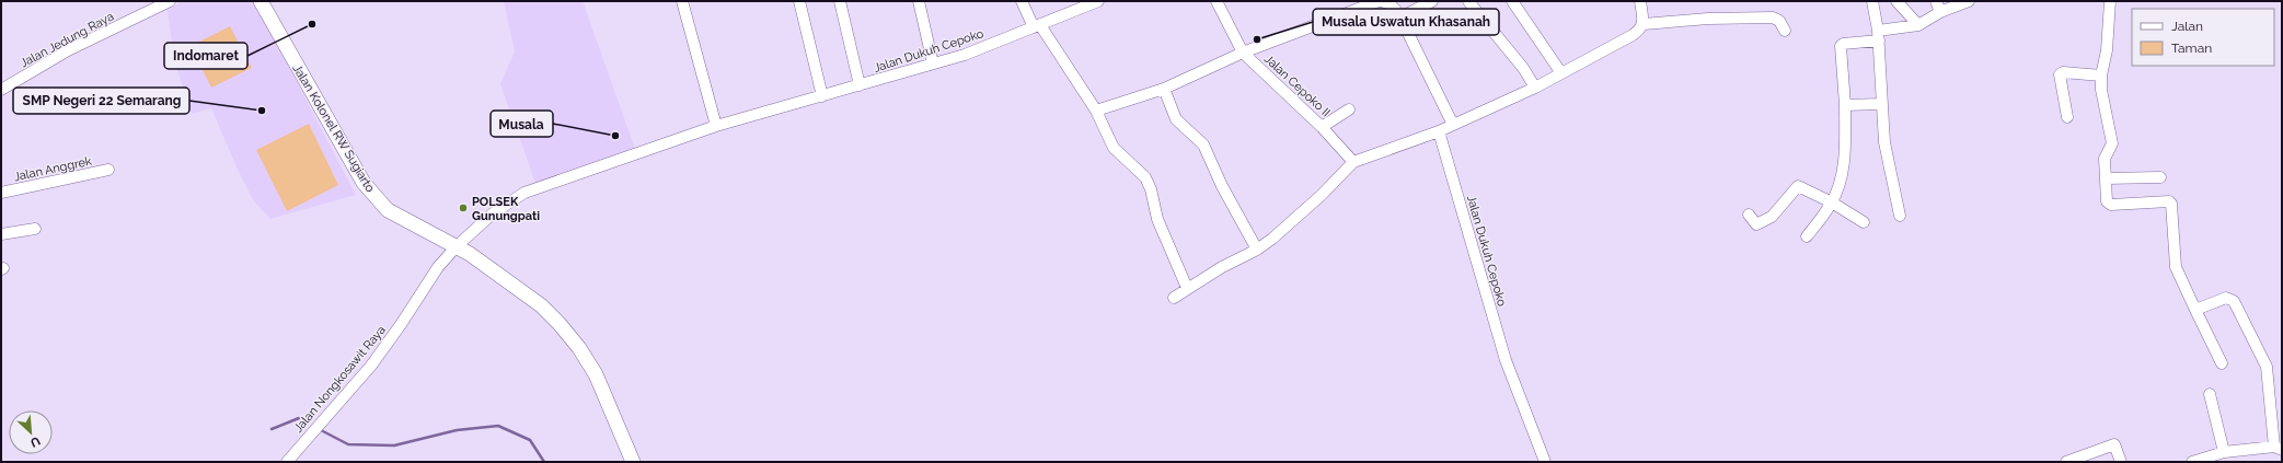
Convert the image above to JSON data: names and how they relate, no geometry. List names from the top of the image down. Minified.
{"streets":{"main road":["Jalan Kolonel RW Sugiarto"],"street":["Jalan Jedung Raya","Jalan Dukuh Cepoko","Jalan Cepoko II","Jalan Anggrek","Jalan Nongkosawit Raya"]},"crossings":[["Jalan Dukuh Cepoko","Jalan Kolonel RW Sugiarto"],["Jalan Dukuh Cepoko","Jalan Nongkosawit Raya"],["Jalan Kolonel RW Sugiarto","Jalan Nongkosawit Raya"]],"places":["Indomaret","Musala Uswatun Khasanah","SMP Negeri 22 Semarang","Musala","POLSEK Gunungpati"],"legend":["Jalan","Taman"],"north":"bottom right"}
